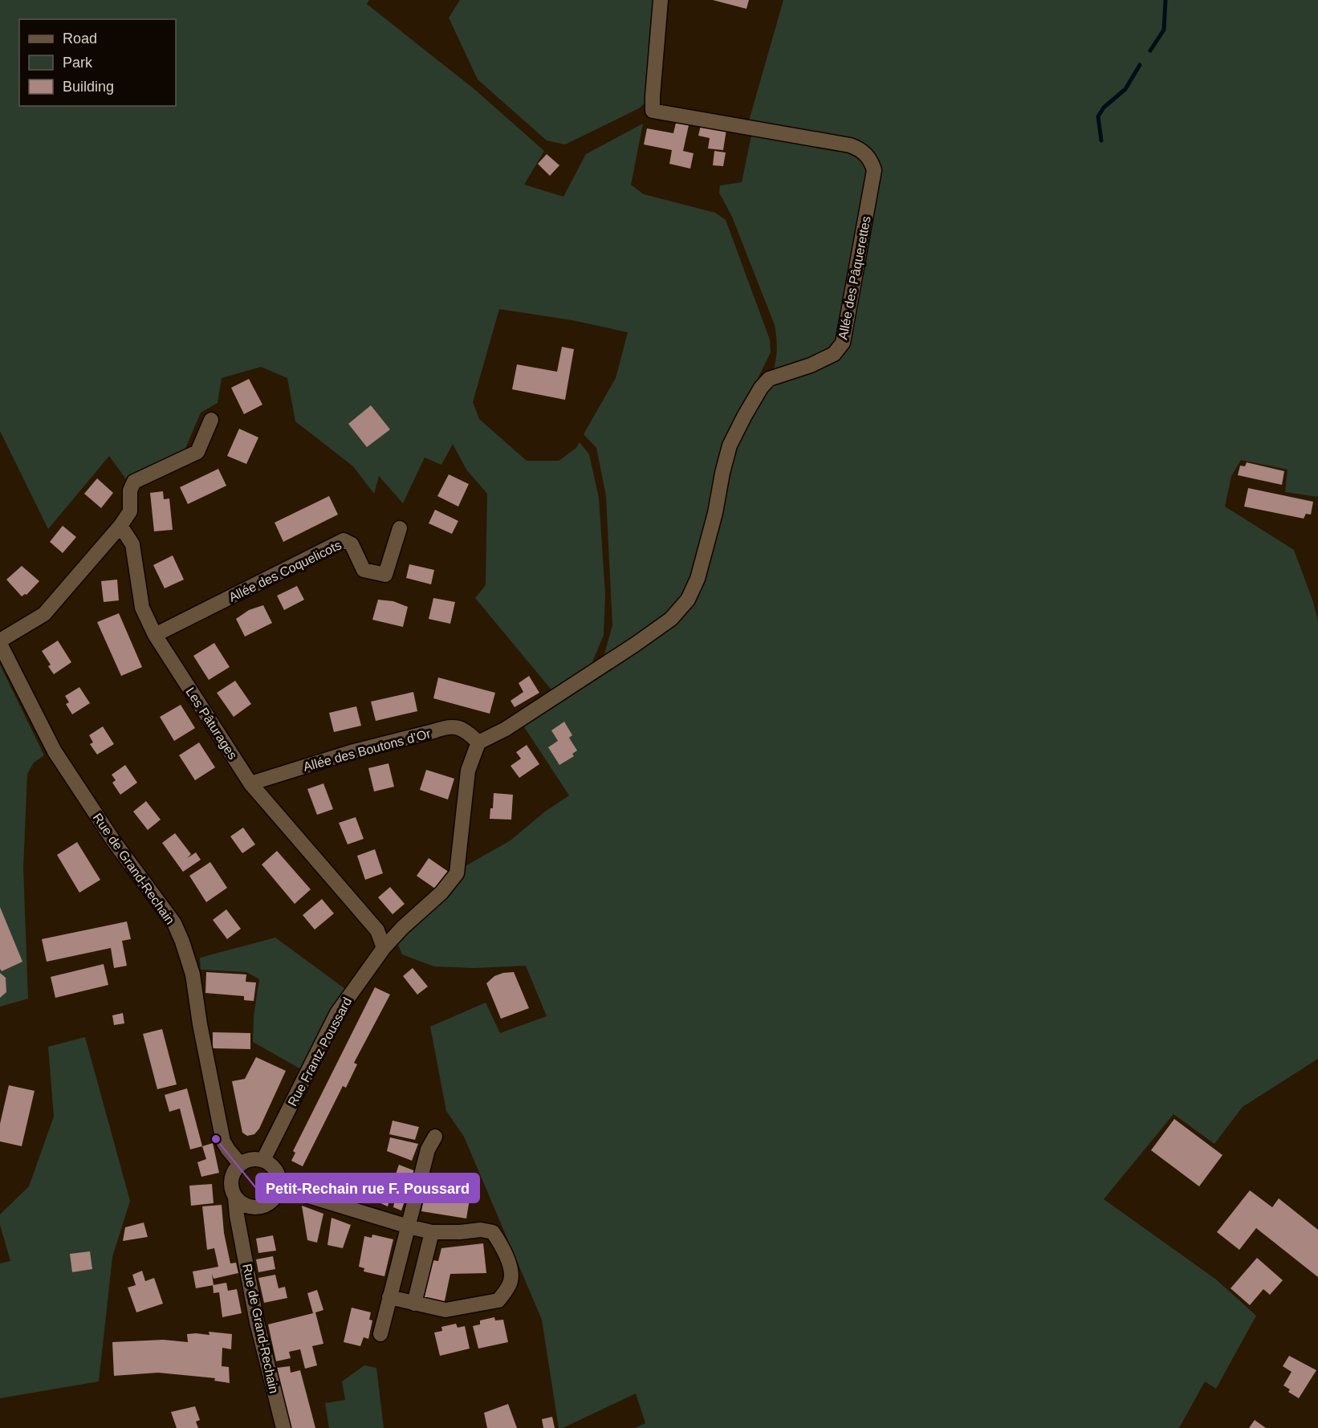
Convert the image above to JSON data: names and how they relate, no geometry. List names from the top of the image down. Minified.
{"streets":{"street":["Allée des Pâquerettes","Allée des Coquelicots","Les Pâturages","Allée des Boutons d’Or","Rue de Grand-Rechain","Rue Frantz Poussard"]},"crossings":[["Allée des Pâquerettes","Allée des Boutons d’Or"],["Allée des Coquelicots","Les Pâturages"],["Les Pâturages","Allée des Boutons d’Or"],["Les Pâturages","Rue Frantz Poussard"],["Rue de Grand-Rechain","Rue Frantz Poussard"]],"places":["Petit-Rechain rue F. Poussard"],"legend":["Road","Park","Building"]}
